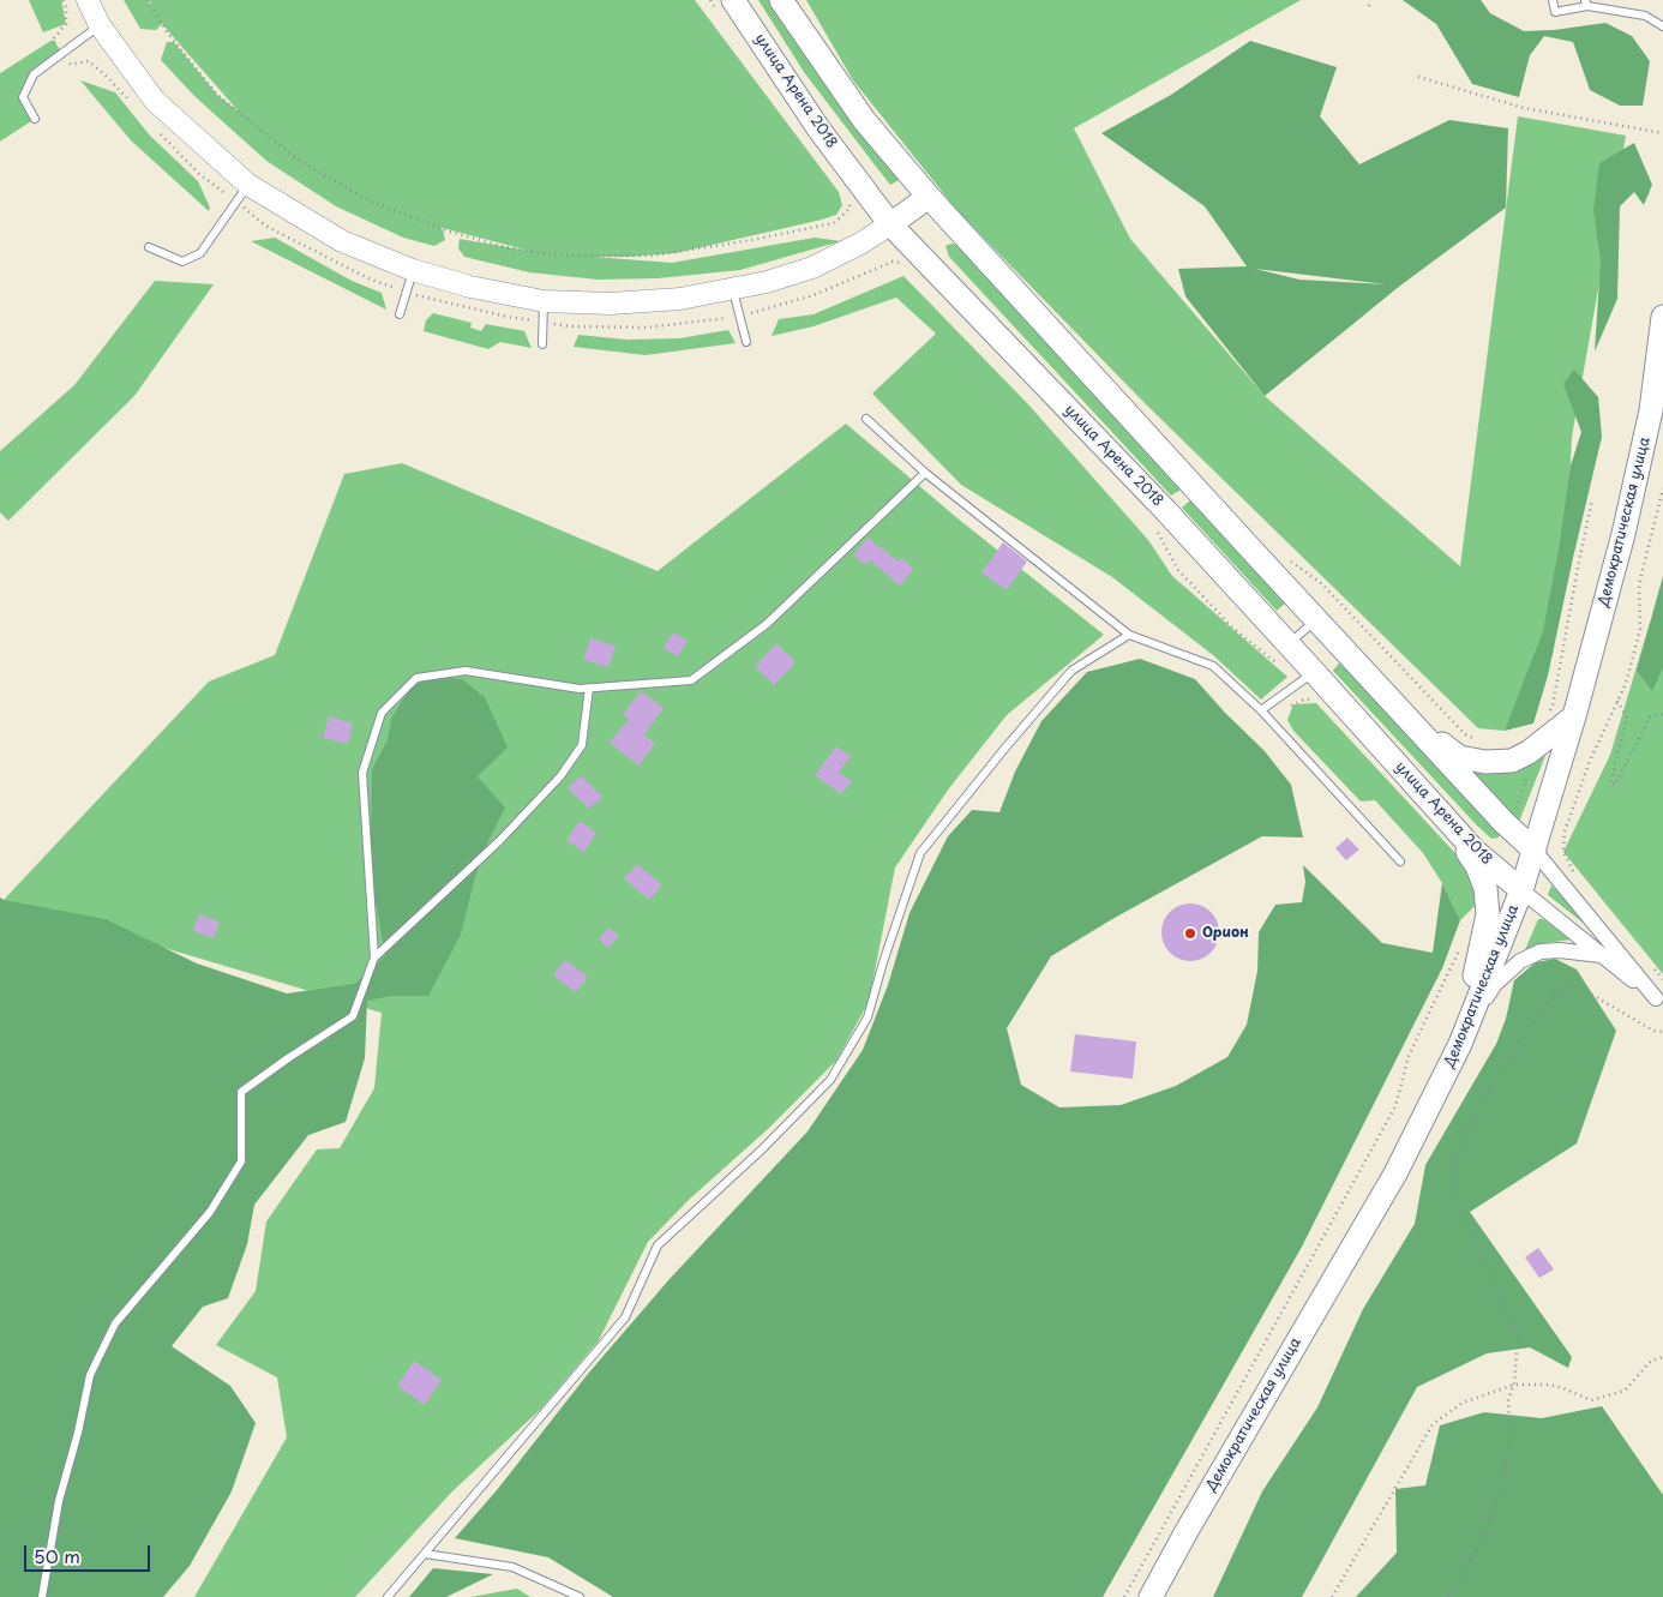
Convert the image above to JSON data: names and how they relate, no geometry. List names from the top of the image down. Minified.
{"streets":{"main road":["улица Арена 2018","Демократическая улица"]},"crossings":[["улица Арена 2018","Демократическая улица"]],"places":["Орион"],"scale_bar":"50 m"}
